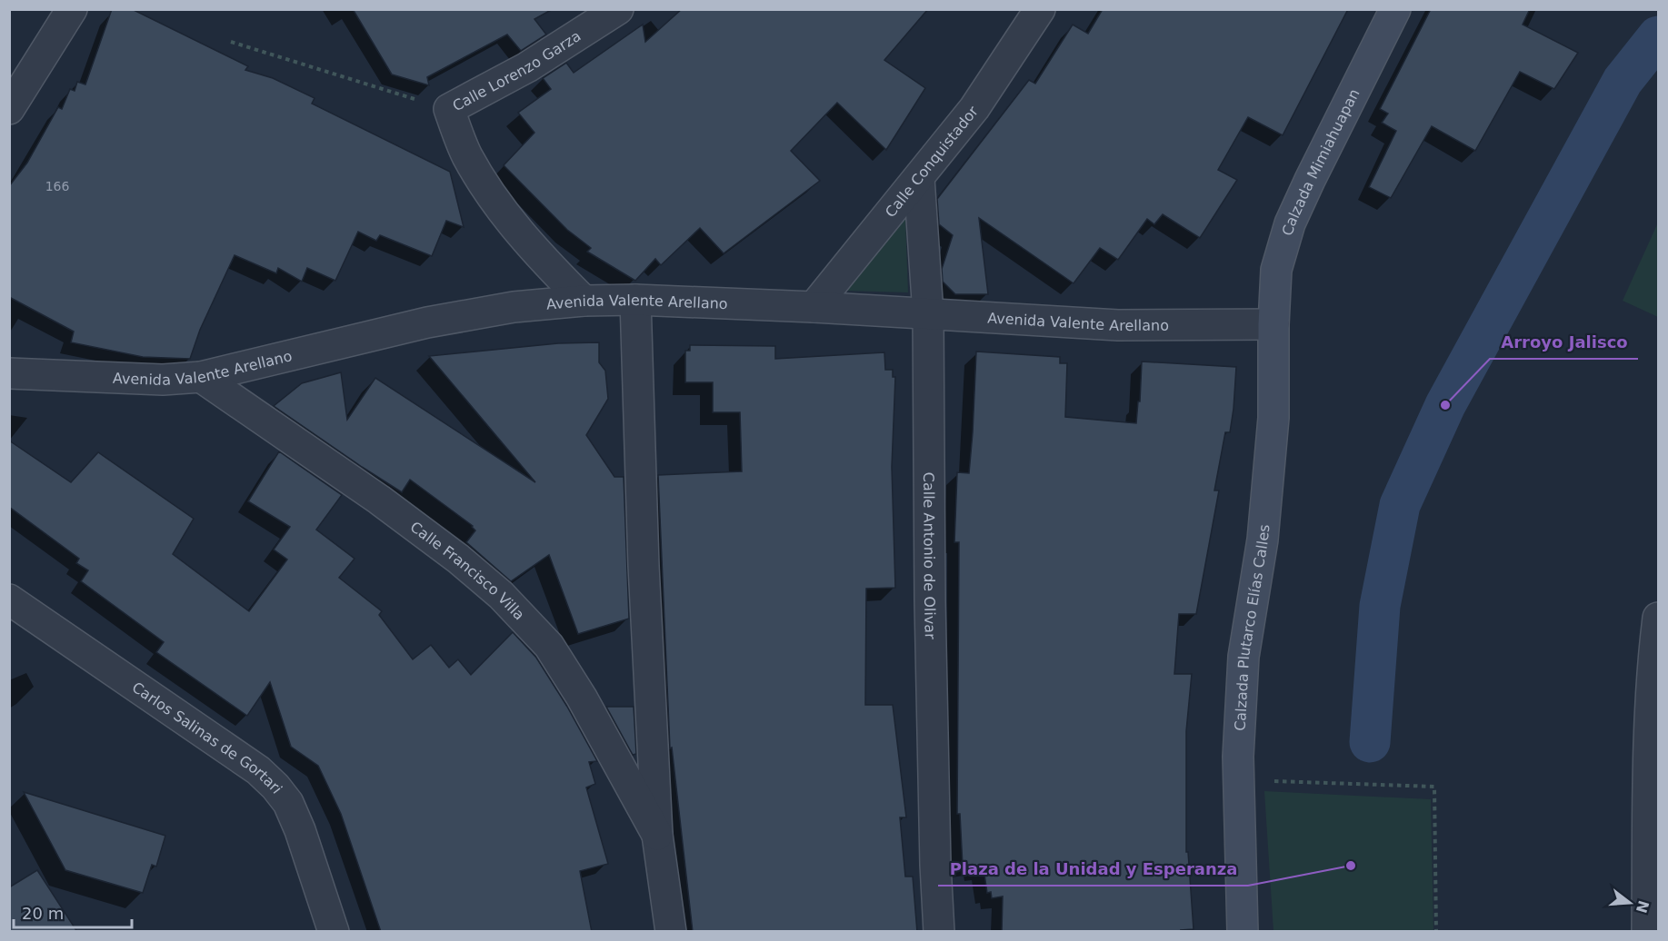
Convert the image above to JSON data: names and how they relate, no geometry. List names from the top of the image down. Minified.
{"streets":{"main road":["Calzada Mimiahuapan","Calzada Plutarco Elías Calles"],"street":["Calle Lorenzo Garza","Calle Conquistador","Avenida Valente Arellano","Calle Antonio de Olivar","Calle Francisco Villa","Carlos Salinas de Gortari"]},"crossings":[["Calle Lorenzo Garza","Avenida Valente Arellano"],["Calle Conquistador","Avenida Valente Arellano"],["Calle Conquistador","Calle Antonio de Olivar"],["Calzada Mimiahuapan","Avenida Valente Arellano"],["Calzada Mimiahuapan","Calzada Plutarco Elías Calles"],["Avenida Valente Arellano","Calle Antonio de Olivar"],["Avenida Valente Arellano","Calle Francisco Villa"],["Avenida Valente Arellano","Calzada Plutarco Elías Calles"]],"places":["Arroyo Jalisco","Plaza de la Unidad y Esperanza"],"house_numbers":["166"],"scale_bar":"20 m","north":"right"}
